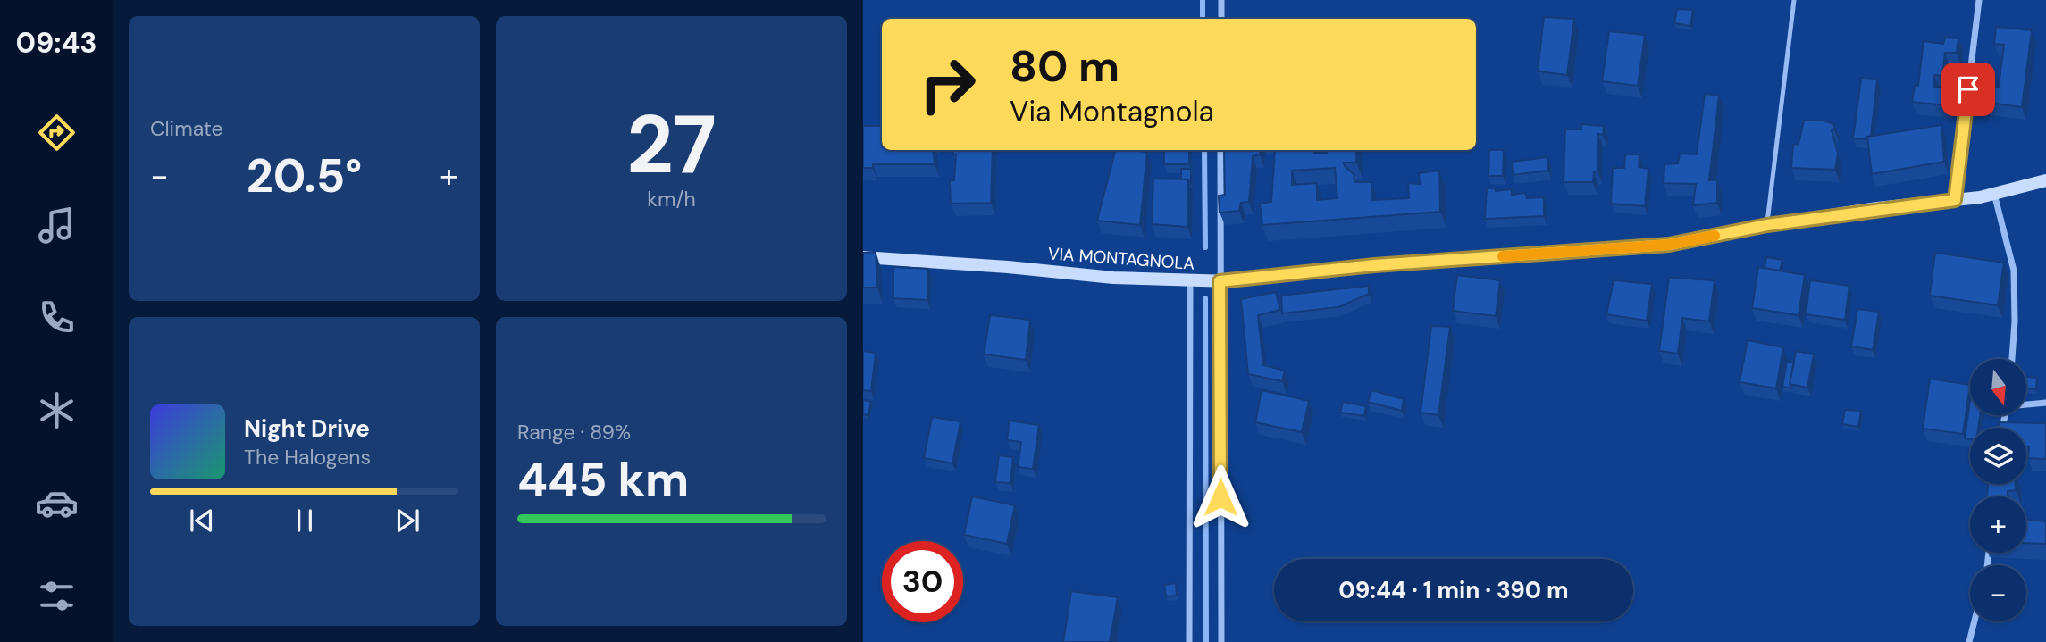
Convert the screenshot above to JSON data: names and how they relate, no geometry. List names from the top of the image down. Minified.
{"streets":{"street":["VIA MONTAGNOLA"]},"north":"bottom","page":{"tabs":"09:43","tile":["Climate",["27","km/h"],["Range · 89%","445 km"]],"turn":["80 m","Via Montagnola"],"heat":["−","20.5°","+"],"map_buttons":["+","−"],"song":["Night Drive","The Halogens"],"limit":"30","trip":"09:44 · 1 min · 390 m"}}
